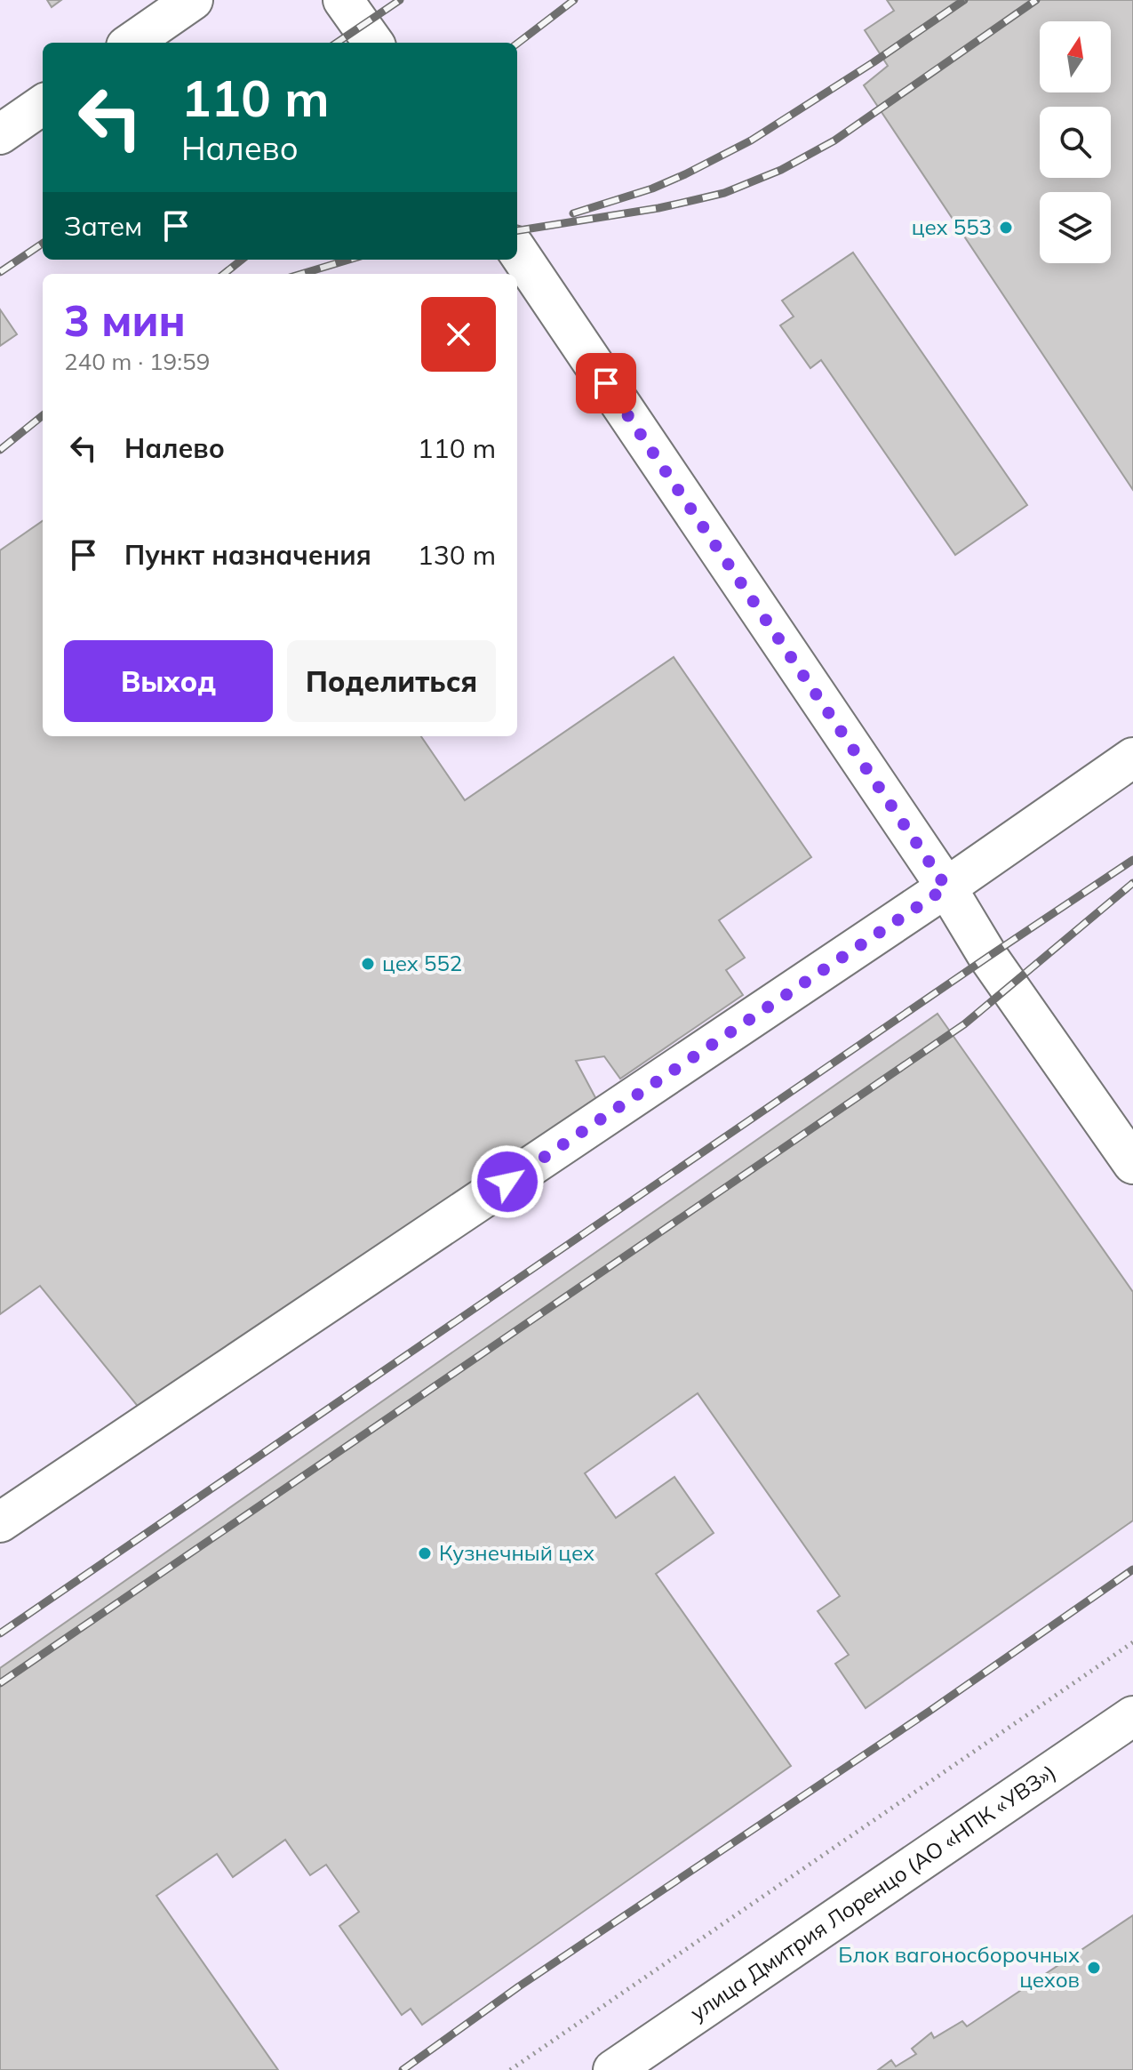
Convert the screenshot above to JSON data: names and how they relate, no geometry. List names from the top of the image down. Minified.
{"streets":{"lane":["улица Дмитрия Лоренцо (АО «НПК «УВЗ»)"]},"places":["цех 553","цех 552","Кузнечный цех","Блок вагоносборочных цехов"],"north":"top","page":{"turn":["110 m","Налево"],"then":"Затем","heading":["3 мин","240 m · 19:59"],"list":[{"name":"Налево","value":"110 m"},{"name":"Пункт назначения","value":"130 m"}],"buttons":["Выход","Поделиться"]}}
